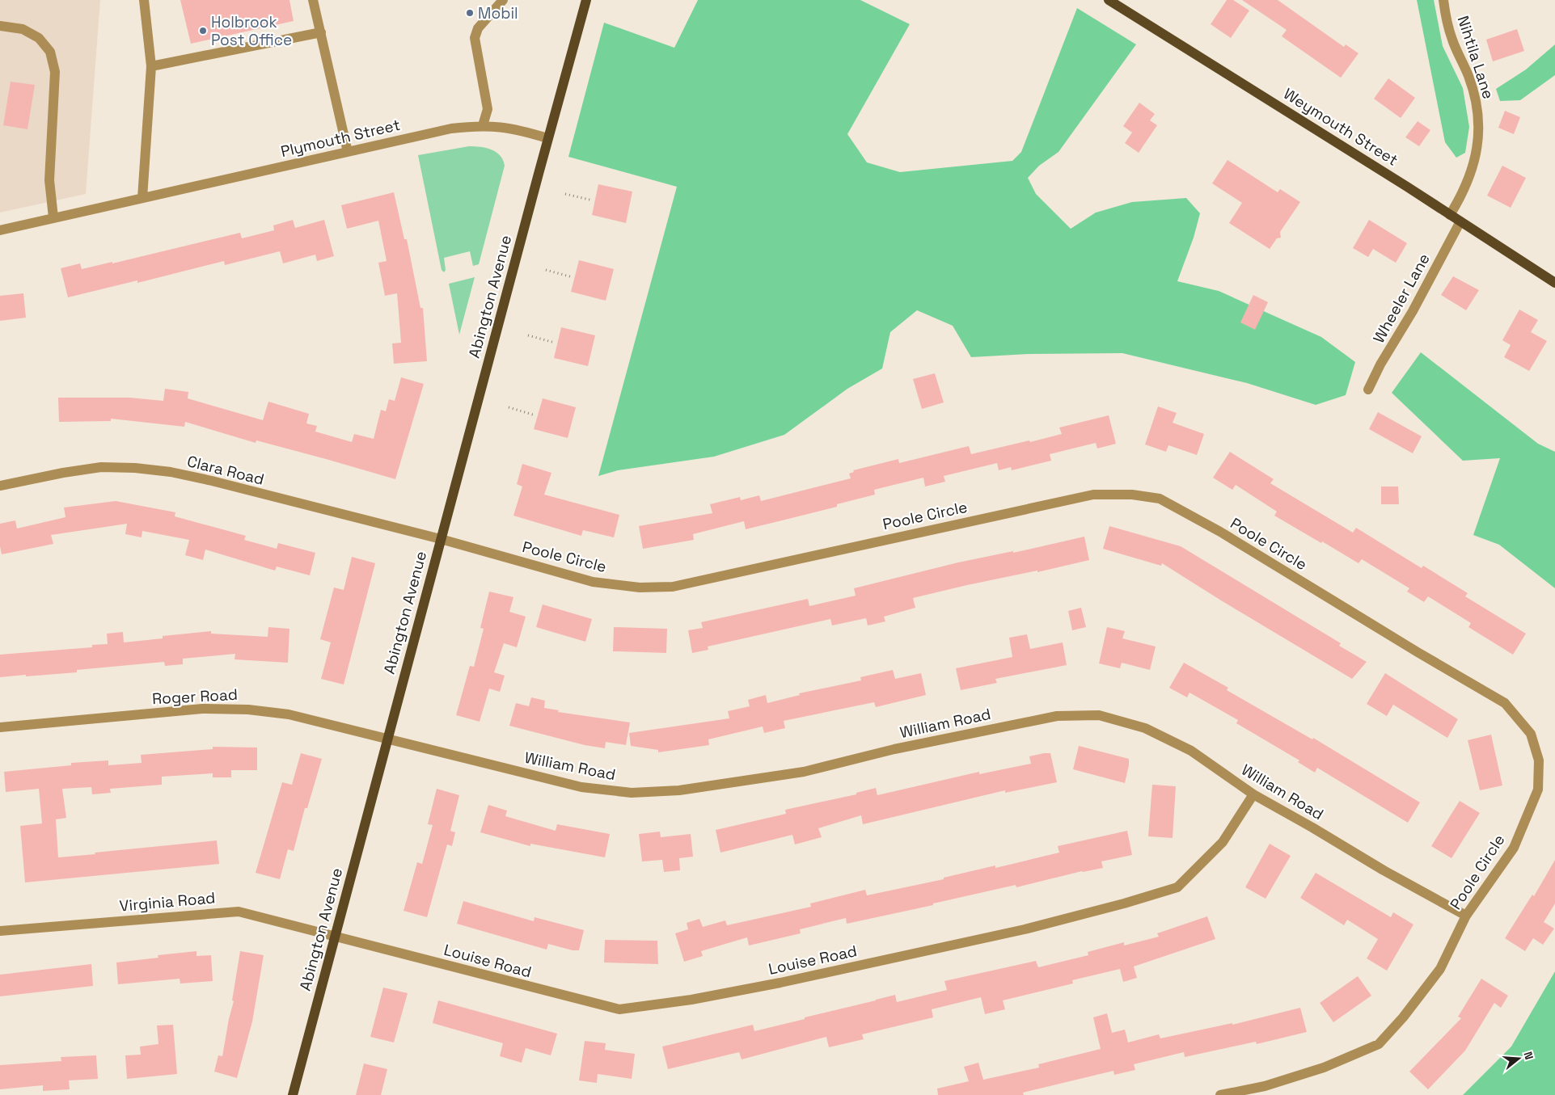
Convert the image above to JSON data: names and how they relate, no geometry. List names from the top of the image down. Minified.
{"streets":{"main road":["Weymouth Street","Abington Avenue"],"street":["Nihtila Lane","Plymouth Street","Wheeler Lane","Clara Road","Poole Circle","Roger Road","William Road","Virginia Road","Louise Road"]},"crossings":[["Nihtila Lane","Weymouth Street"],["Weymouth Street","Wheeler Lane"],["Plymouth Street","Abington Avenue"],["Abington Avenue","Clara Road"],["Abington Avenue","Poole Circle"],["Abington Avenue","Roger Road"],["Abington Avenue","William Road"],["Abington Avenue","Virginia Road"],["Abington Avenue","Louise Road"],["Clara Road","Poole Circle"],["Poole Circle","William Road"],["Roger Road","William Road"],["William Road","Louise Road"],["Virginia Road","Louise Road"]],"places":["Mobil","Holbrook Post Office"],"north":"right"}
